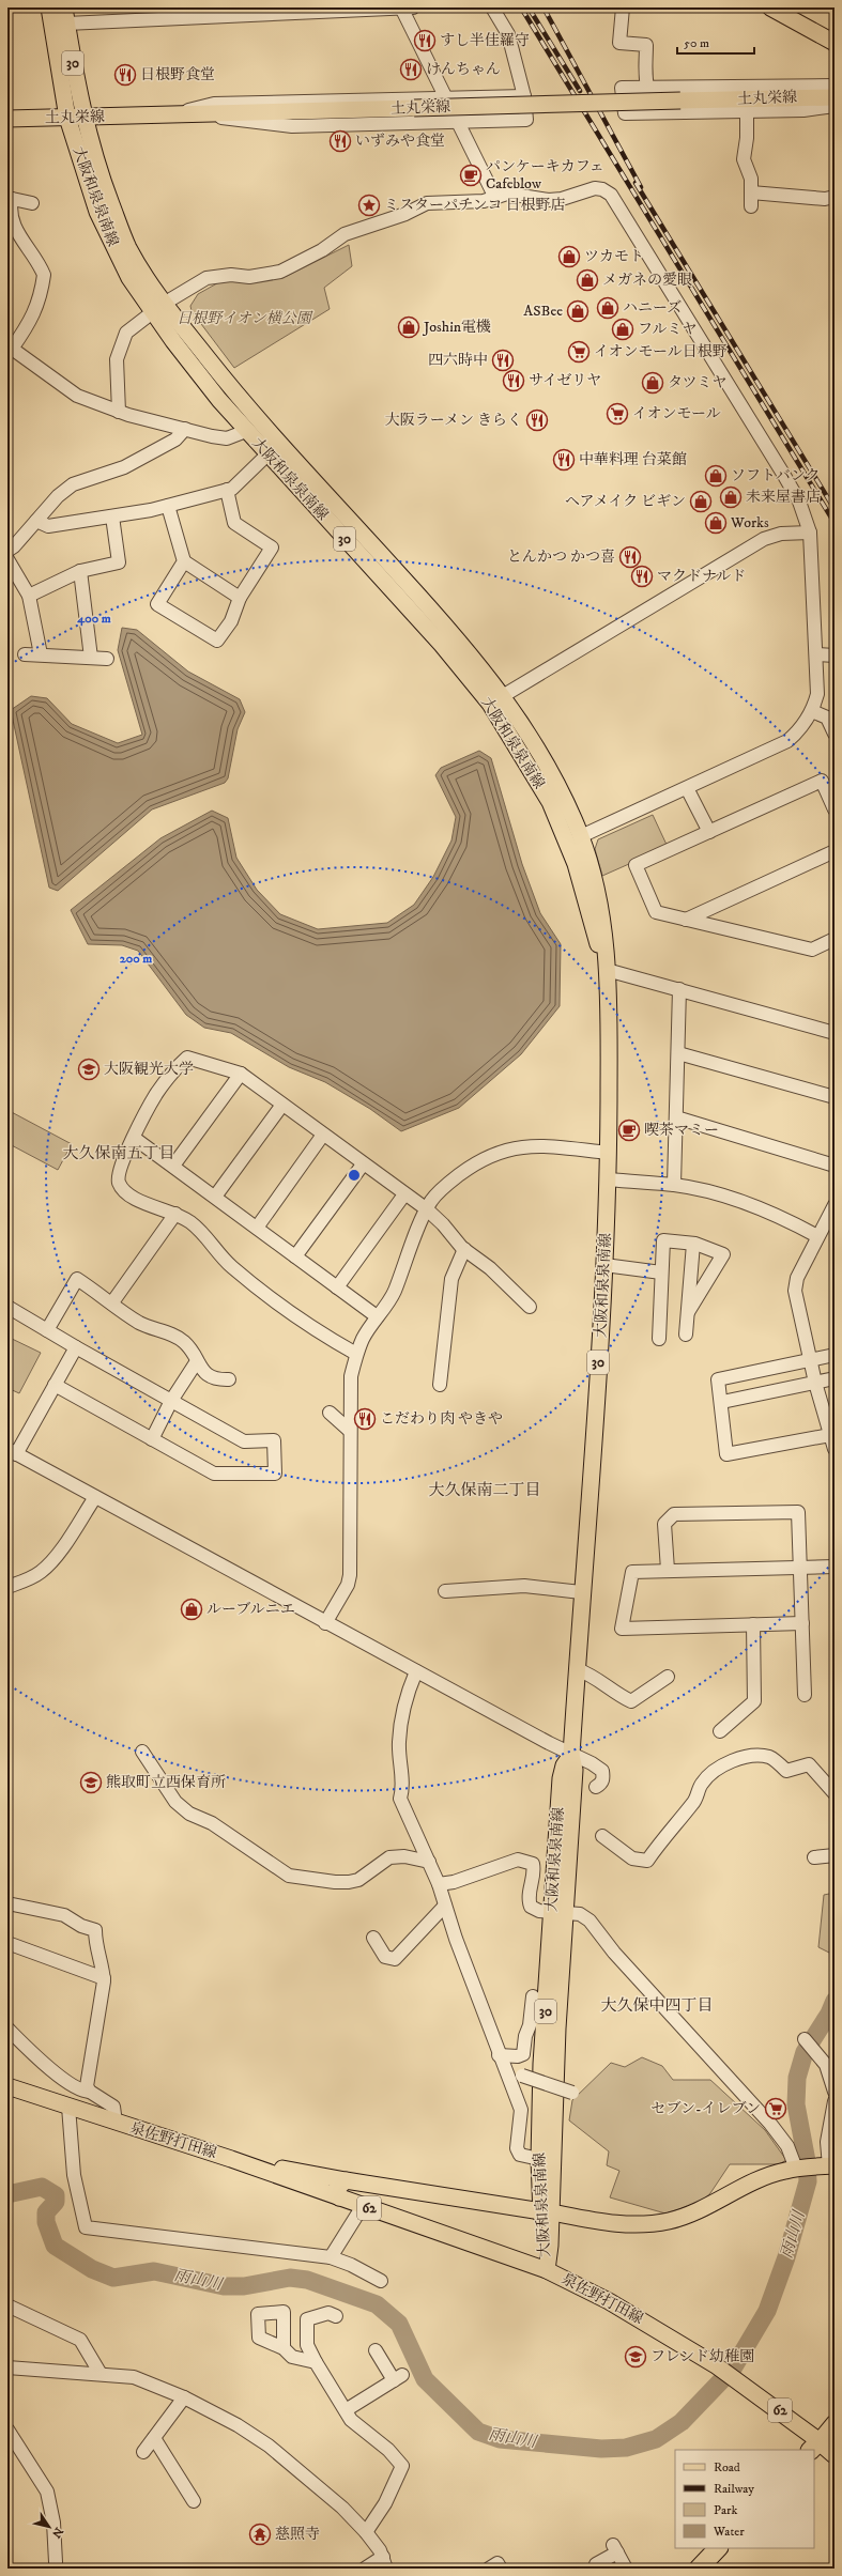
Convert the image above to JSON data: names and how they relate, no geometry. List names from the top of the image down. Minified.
{"streets":{"main road":["30","土丸栄線","大阪和泉泉南線","泉佐野打田線","62"]},"crossings":[["土丸栄線","大阪和泉泉南線"],["大阪和泉泉南線","泉佐野打田線"],["大阪和泉泉南線","62"],["泉佐野打田線","62"]],"districts":["大久保南五丁目","大久保南二丁目","大久保中四丁目"],"water":["雨山川"],"parks":["日根野イオン横公園"],"places":{"restaurant":["すし半佳羅守","けんちゃん","日根野食堂","いずみや食堂","四六時中","サイゼリヤ","大阪ラーメン きらく","中華料理 台菜館","とんかつ かつ喜","マクドナルド","こだわり肉 やきや"],"cafe":["パンケーキカフェ Cafeblow","喫茶マミー"],"place":["ミスターパチンコ 日根野店"],"shop":["ツカモト","メガネの愛眼","ハニーズ","ASBee","Joshin電機","フルミヤ","タツミヤ","ソフトバンク","未来屋書店","ヘアメイク ビギン","Works","ルーブルニエ"],"supermarket":["イオンモール日根野","イオンモール","セブン-イレブン"],"school or university":["大阪観光大学","熊取町立西保育所","フレンド幼稚園"],"temple":["慈照寺"]},"legend":["Road","Railway","Park","Water"],"scale_bar":"50 m","north":"bottom right","rings":["400 m","200 m"]}
